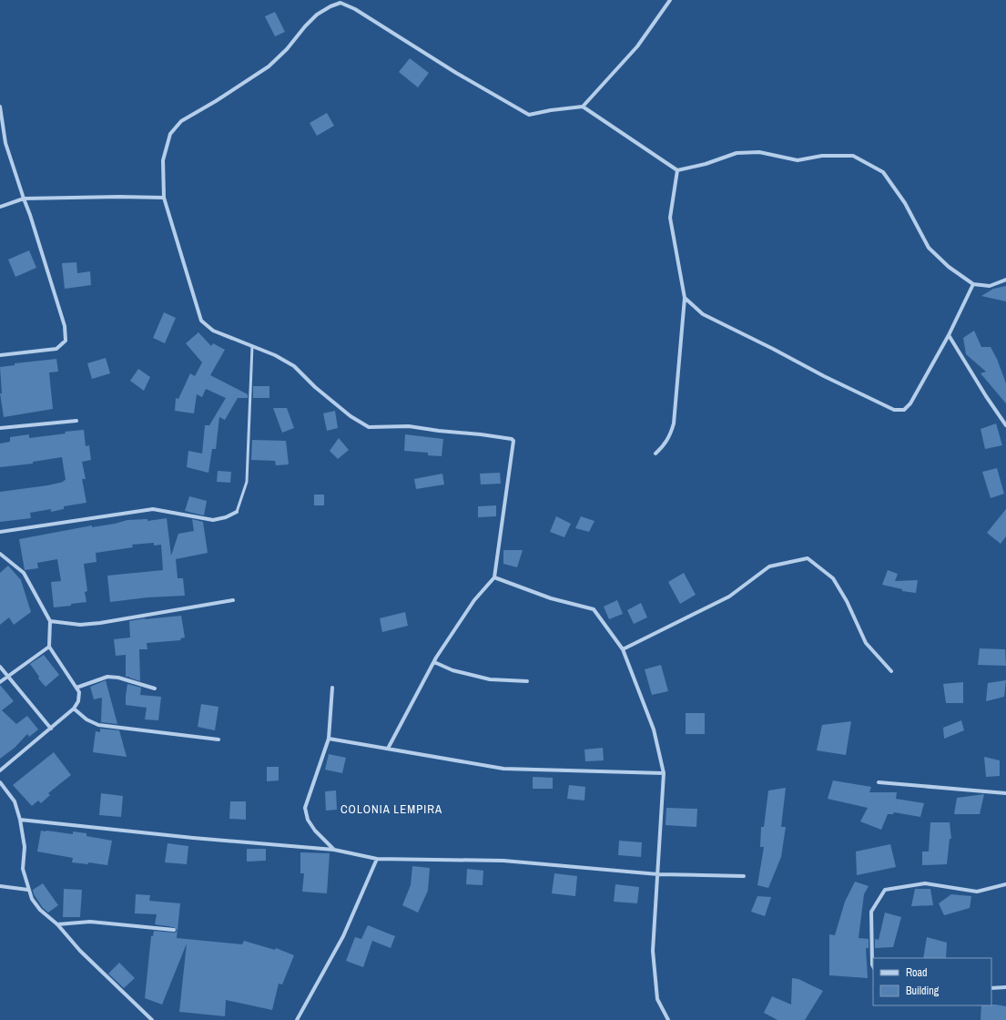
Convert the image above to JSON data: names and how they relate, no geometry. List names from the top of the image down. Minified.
{"districts":["COLONIA LEMPIRA"],"legend":["Road","Building"]}
